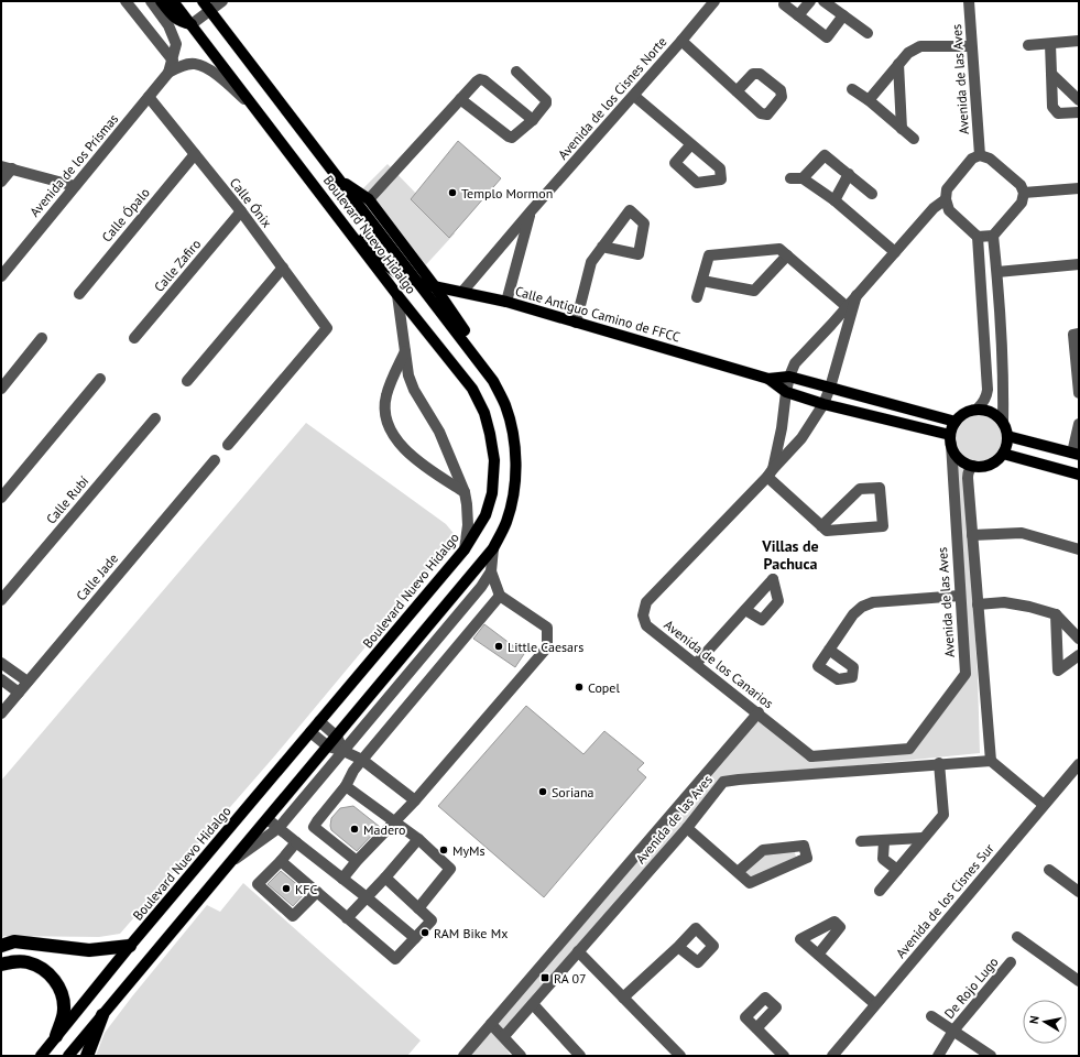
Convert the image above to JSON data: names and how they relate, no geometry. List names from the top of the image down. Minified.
{"streets":{"main road":["Boulevard Nuevo Hidalgo","Calle Antiguo Camino de FFCC"],"street":["Avenida de las Aves","Avenida de los Cisnes Norte","Avenida de los Prismas","Calle Ónix","Calle Ópalo","Calle Zafiro","Calle Rubí","Calle Jade","Avenida de los Canarios","Avenida de los Cisnes Sur","De Rojo Lugo"]},"crossings":[["Avenida de las Aves","Calle Antiguo Camino de FFCC"],["Avenida de las Aves","Avenida de los Canarios"],["Avenida de los Cisnes Norte","Calle Antiguo Camino de FFCC"],["Avenida de los Prismas","Calle Ónix"],["Avenida de los Prismas","Boulevard Nuevo Hidalgo"],["Calle Ónix","Calle Ópalo"],["Calle Ónix","Calle Zafiro"],["Boulevard Nuevo Hidalgo","Calle Antiguo Camino de FFCC"],["Calle Antiguo Camino de FFCC","Avenida de los Canarios"]],"districts":["Villas de Pachuca"],"places":{"other":["Templo Mormon","Little Caesars","Copel","Soriana","Madero","MyMs","KFC","RAM Bike Mx"],"transit":["RA 07"]},"north":"left"}
